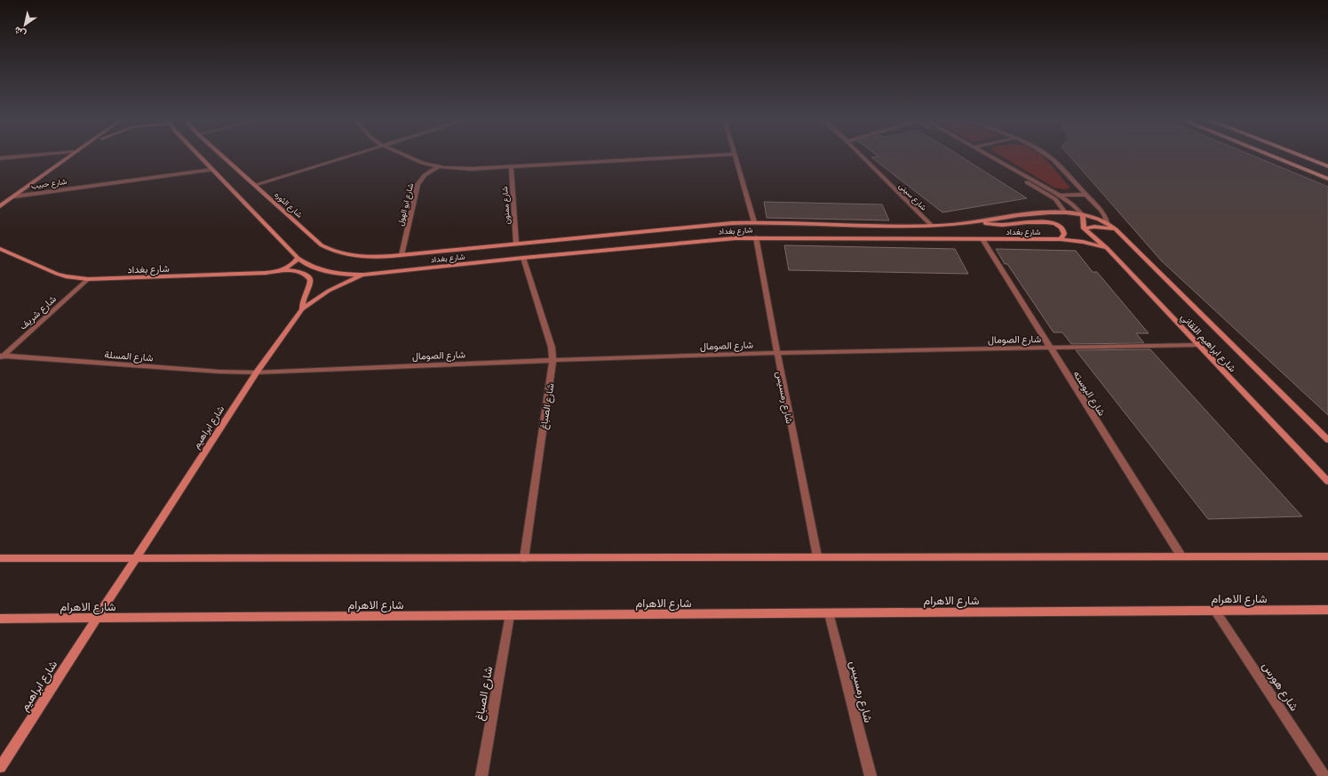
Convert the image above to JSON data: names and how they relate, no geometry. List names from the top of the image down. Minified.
{"streets":{"main road":["شارع الثوره","شارع بغداد","شارع ابراهيم اللقاني","شارع ابراهيم","شارع الاهرام"],"street":["شارع حبيب","شارع سيتى","شارع ابو الهول","شارع ممنون","شارع شريف","شارع الصومال","شارع المسلة","شارع البوسته","شارع رمسيس","شارع الصباغ","شارع هورس"]},"crossings":[["شارع سيتى","شارع بغداد"],["شارع الثوره","شارع ابو الهول"],["شارع الثوره","شارع بغداد"],["شارع ابو الهول","شارع بغداد"],["شارع ممنون","شارع بغداد"],["شارع بغداد","شارع شريف"],["شارع بغداد","شارع ابراهيم اللقاني"],["شارع بغداد","شارع البوسته"],["شارع بغداد","شارع رمسيس"],["شارع بغداد","شارع الصباغ"],["شارع بغداد","شارع ابراهيم"],["شارع شريف","شارع المسلة"],["شارع الصومال","شارع ابراهيم اللقاني"],["شارع الصومال","شارع المسلة"],["شارع الصومال","شارع البوسته"],["شارع الصومال","شارع رمسيس"],["شارع الصومال","شارع الصباغ"],["شارع الصومال","شارع ابراهيم"],["شارع المسلة","شارع ابراهيم"],["شارع رمسيس","شارع الاهرام"],["شارع الصباغ","شارع الاهرام"],["شارع ابراهيم","شارع الاهرام"],["شارع الاهرام","شارع هورس"]],"north":"bottom left"}
